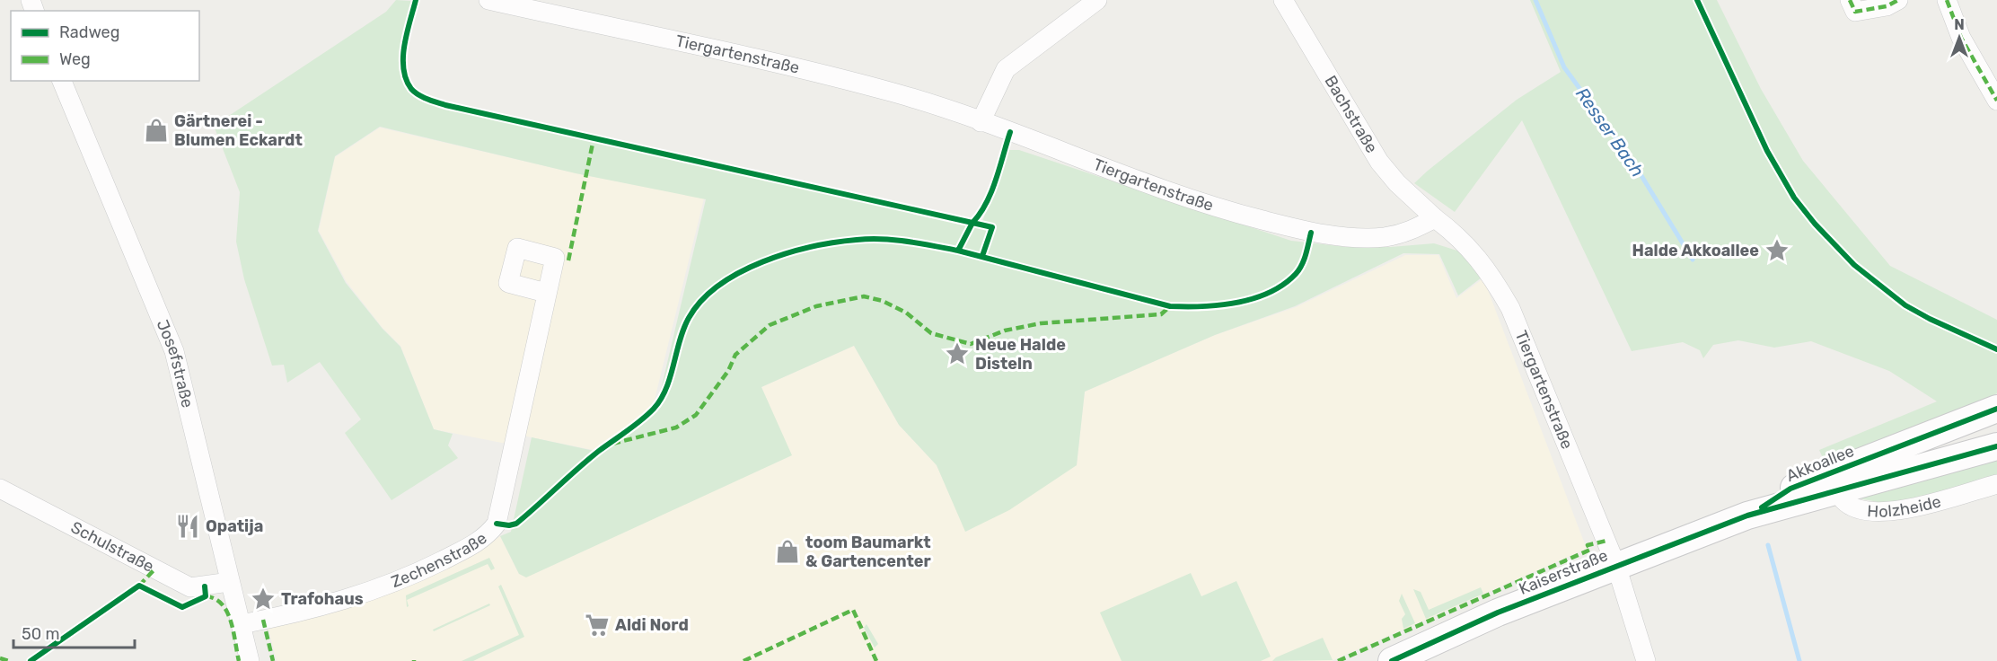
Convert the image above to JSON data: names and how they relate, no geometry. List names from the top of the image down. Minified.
{"streets":{"main road":["Akkoallee","Kaiserstraße"],"street":["Tiergartenstraße","Bachstraße","Josefstraße","Holzheide","Schulstraße","Zechenstraße"]},"crossings":[["Tiergartenstraße","Bachstraße"],["Tiergartenstraße","Kaiserstraße"],["Josefstraße","Schulstraße"],["Josefstraße","Zechenstraße"],["Akkoallee","Holzheide"],["Akkoallee","Kaiserstraße"]],"water":["Resser Bach"],"places":{"shop":["Gärtnerei - Blumen Eckardt","toom Baumarkt & Gartencenter"],"place":["Halde Akkoallee","Neue Halde Disteln","Trafohaus"],"restaurant":["Opatija"],"supermarket":["Aldi Nord"]},"legend":["Radweg","Weg"],"scale_bar":"50 m","north":"top"}
